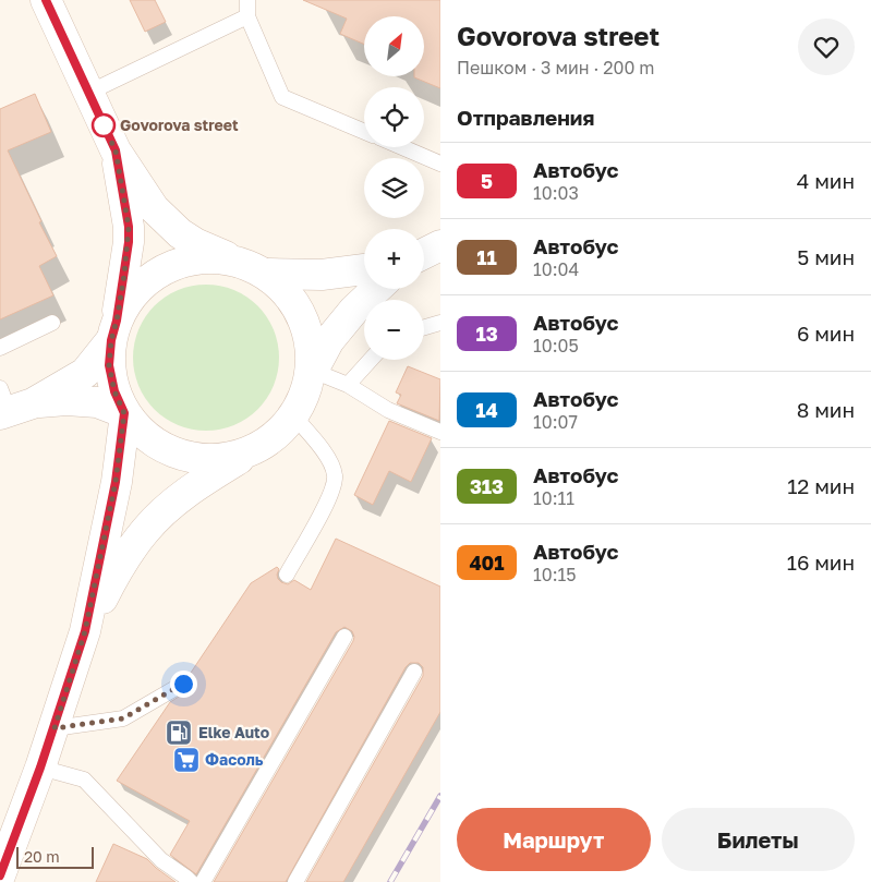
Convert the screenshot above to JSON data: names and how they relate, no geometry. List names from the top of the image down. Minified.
{"places":{"other":["Govorova street"],"fuel station":["Elke Auto"],"supermarket":["Фасоль"]},"lines":["bus line 5"],"scale_bar":"20 m","north":"top right","page":{"heading":[["Govorova street","Пешком · 3 мин · 200 m"],"Отправления"],"map_buttons":["+","−"],"list":[{"mark":"5","name":"Автобус","note":"10:03","value":"4 мин"},{"mark":"11","name":"Автобус","note":"10:04","value":"5 мин"},{"mark":"13","name":"Автобус","note":"10:05","value":"6 мин"},{"mark":"14","name":"Автобус","note":"10:07","value":"8 мин"},{"mark":"313","name":"Автобус","note":"10:11","value":"12 мин"},{"mark":"401","name":"Автобус","note":"10:15","value":"16 мин"}],"buttons":["Маршрут","Билеты"],"scale":"20 m"}}
